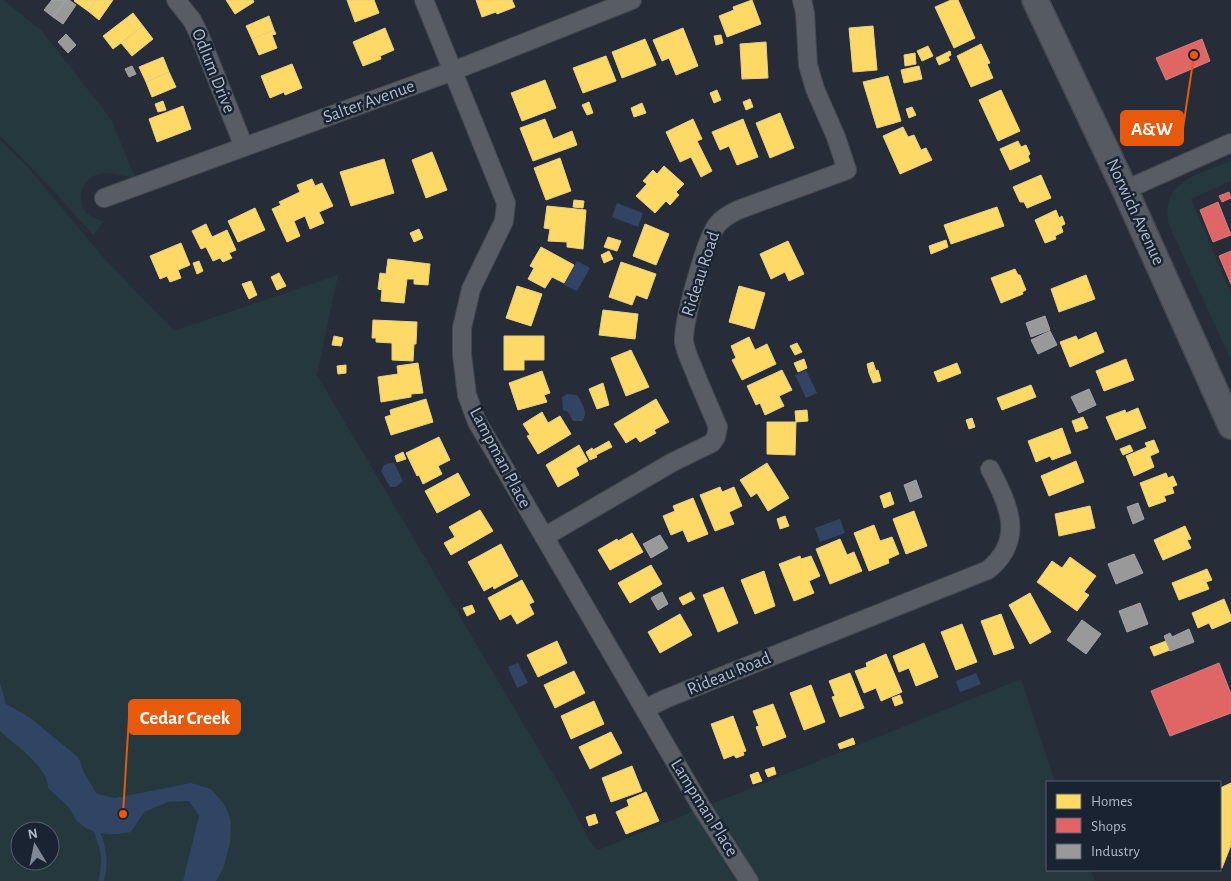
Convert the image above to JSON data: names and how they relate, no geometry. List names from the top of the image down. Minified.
{"streets":{"main road":["Norwich Avenue"],"street":["Odlum Drive","Salter Avenue","Rideau Road","Lampman Place"]},"crossings":[["Odlum Drive","Salter Avenue"],["Salter Avenue","Lampman Place"],["Rideau Road","Lampman Place"]],"places":["A&W","Cedar Creek"],"legend":["Homes","Shops","Industry"],"north":"top"}
